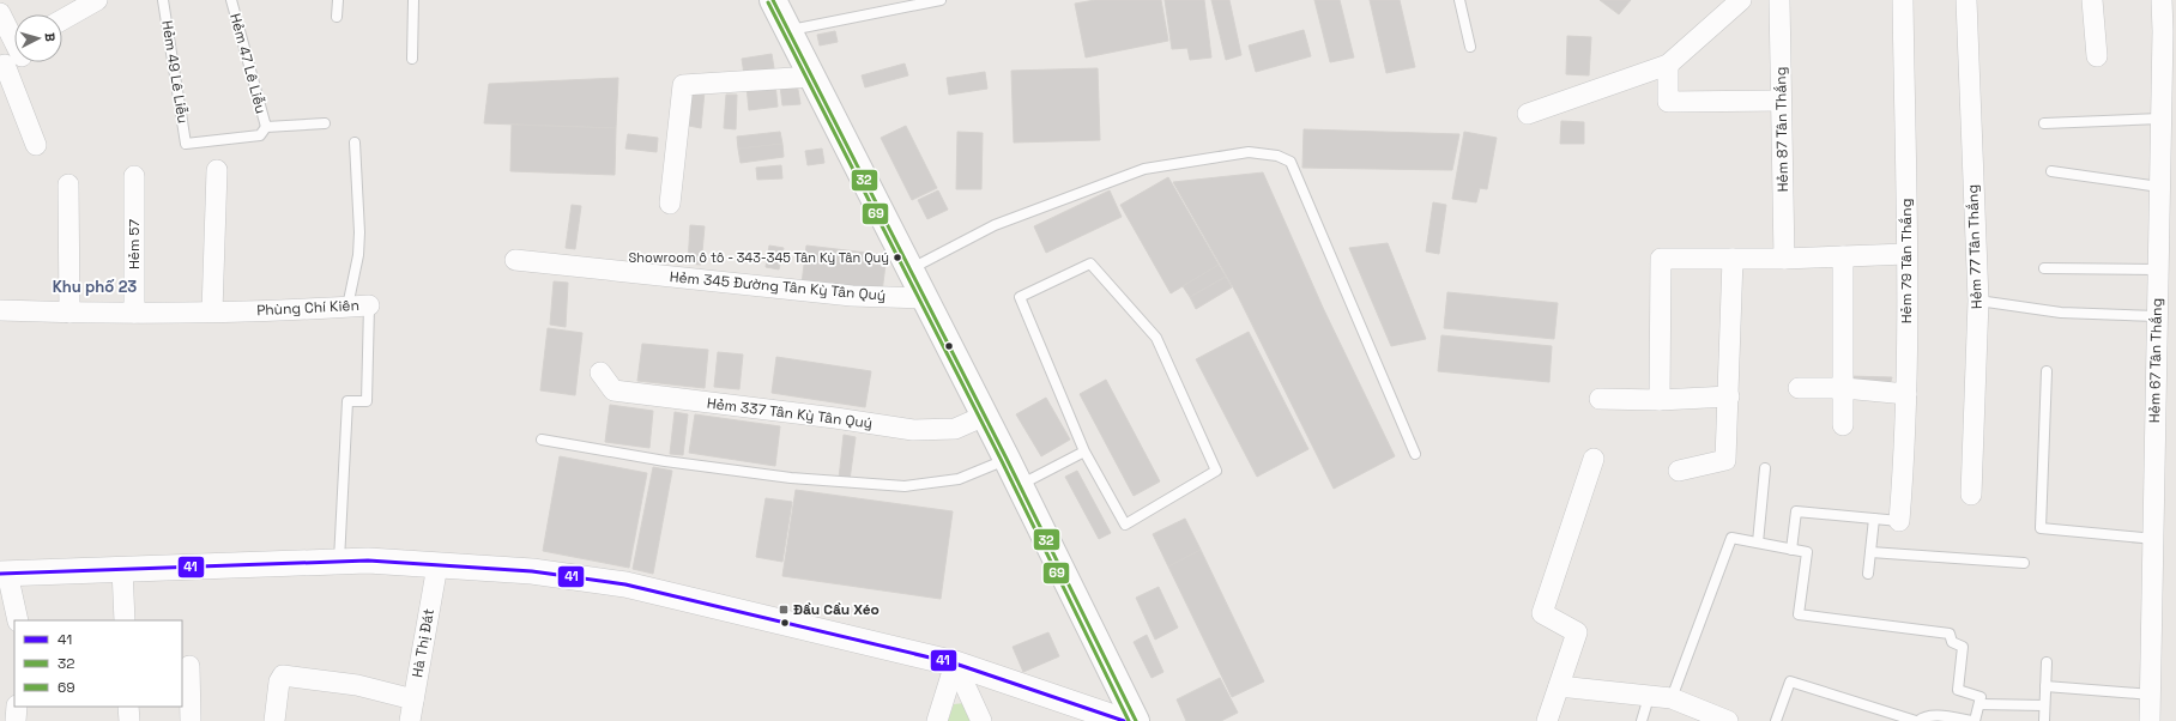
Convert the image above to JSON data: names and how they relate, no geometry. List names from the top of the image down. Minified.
{"streets":{"street":["Hẻm 87 Tân Thắng","Hẻm 57","Hẻm 77 Tân Thắng","Hẻm 79 Tân Thắng","Hẻm 345 Đường Tân Kỳ Tân Quý","Phùng Chí Kiên","Hẻm 67 Tân Thắng","Hẻm 337 Tân Kỳ Tân Quý","Hà Thị Đát"],"lane":["Hẻm 47 Lê Liễu","Hẻm 49 Lê Liễu"]},"crossings":[["Hẻm 47 Lê Liễu","Hẻm 49 Lê Liễu"],["Hẻm 57","Phùng Chí Kiên"]],"districts":["Khu phố 23"],"places":{"other":["Showroom ô tô - 343-345 Tân Kỳ Tân Quý"],"transit":["Đầu Cầu Xéo"]},"lines":["transit line 32","transit line 69","transit line 41"],"legend":["41","32","69"],"north":"right"}
